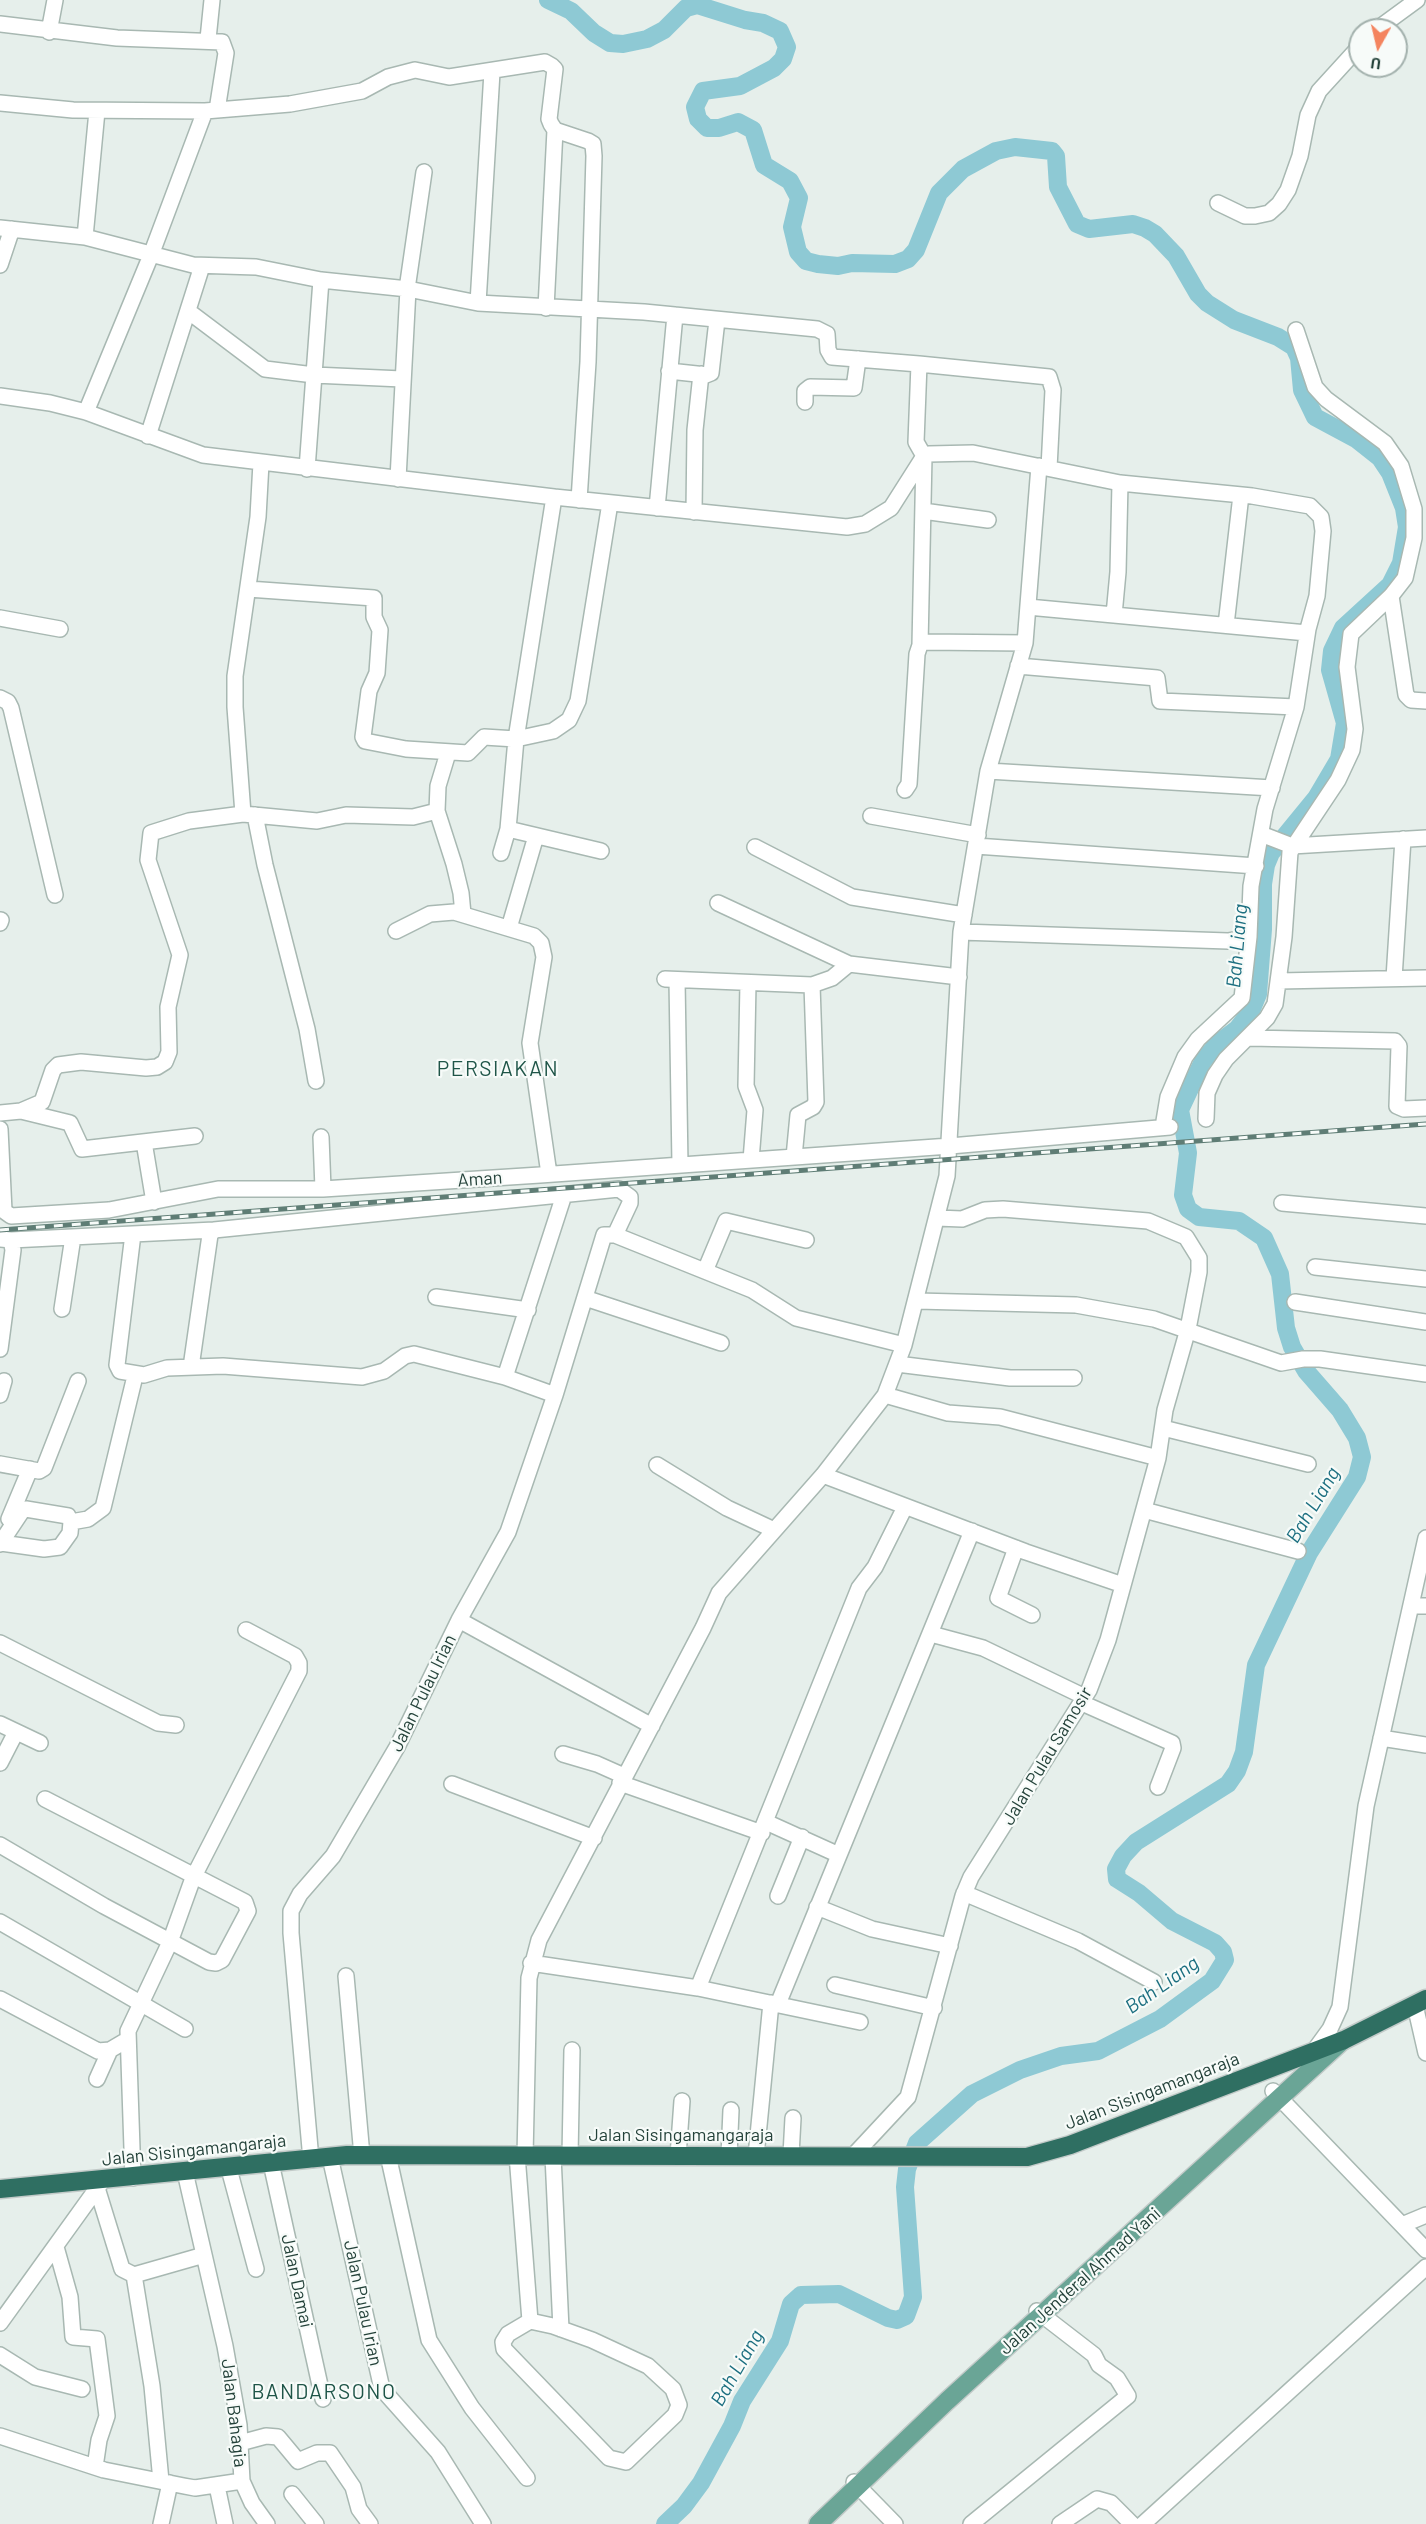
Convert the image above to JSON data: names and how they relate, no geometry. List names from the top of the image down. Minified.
{"streets":{"highway":["Jalan Sisingamangaraja"],"main road":["Jalan Jenderal Ahmad Yani"],"street":["Aman","Jalan Pulau Irian","Jalan Pulau Samosir","Jalan Damai","Jalan Bahagia"]},"crossings":[["Jalan Pulau Irian","Jalan Sisingamangaraja"],["Jalan Pulau Samosir","Jalan Sisingamangaraja"],["Jalan Sisingamangaraja","Jalan Damai"],["Jalan Sisingamangaraja","Jalan Jenderal Ahmad Yani"],["Jalan Sisingamangaraja","Jalan Bahagia"]],"districts":["PERSIAKAN","BANDARSONO"],"water":["Bah Liang"],"north":"bottom"}
